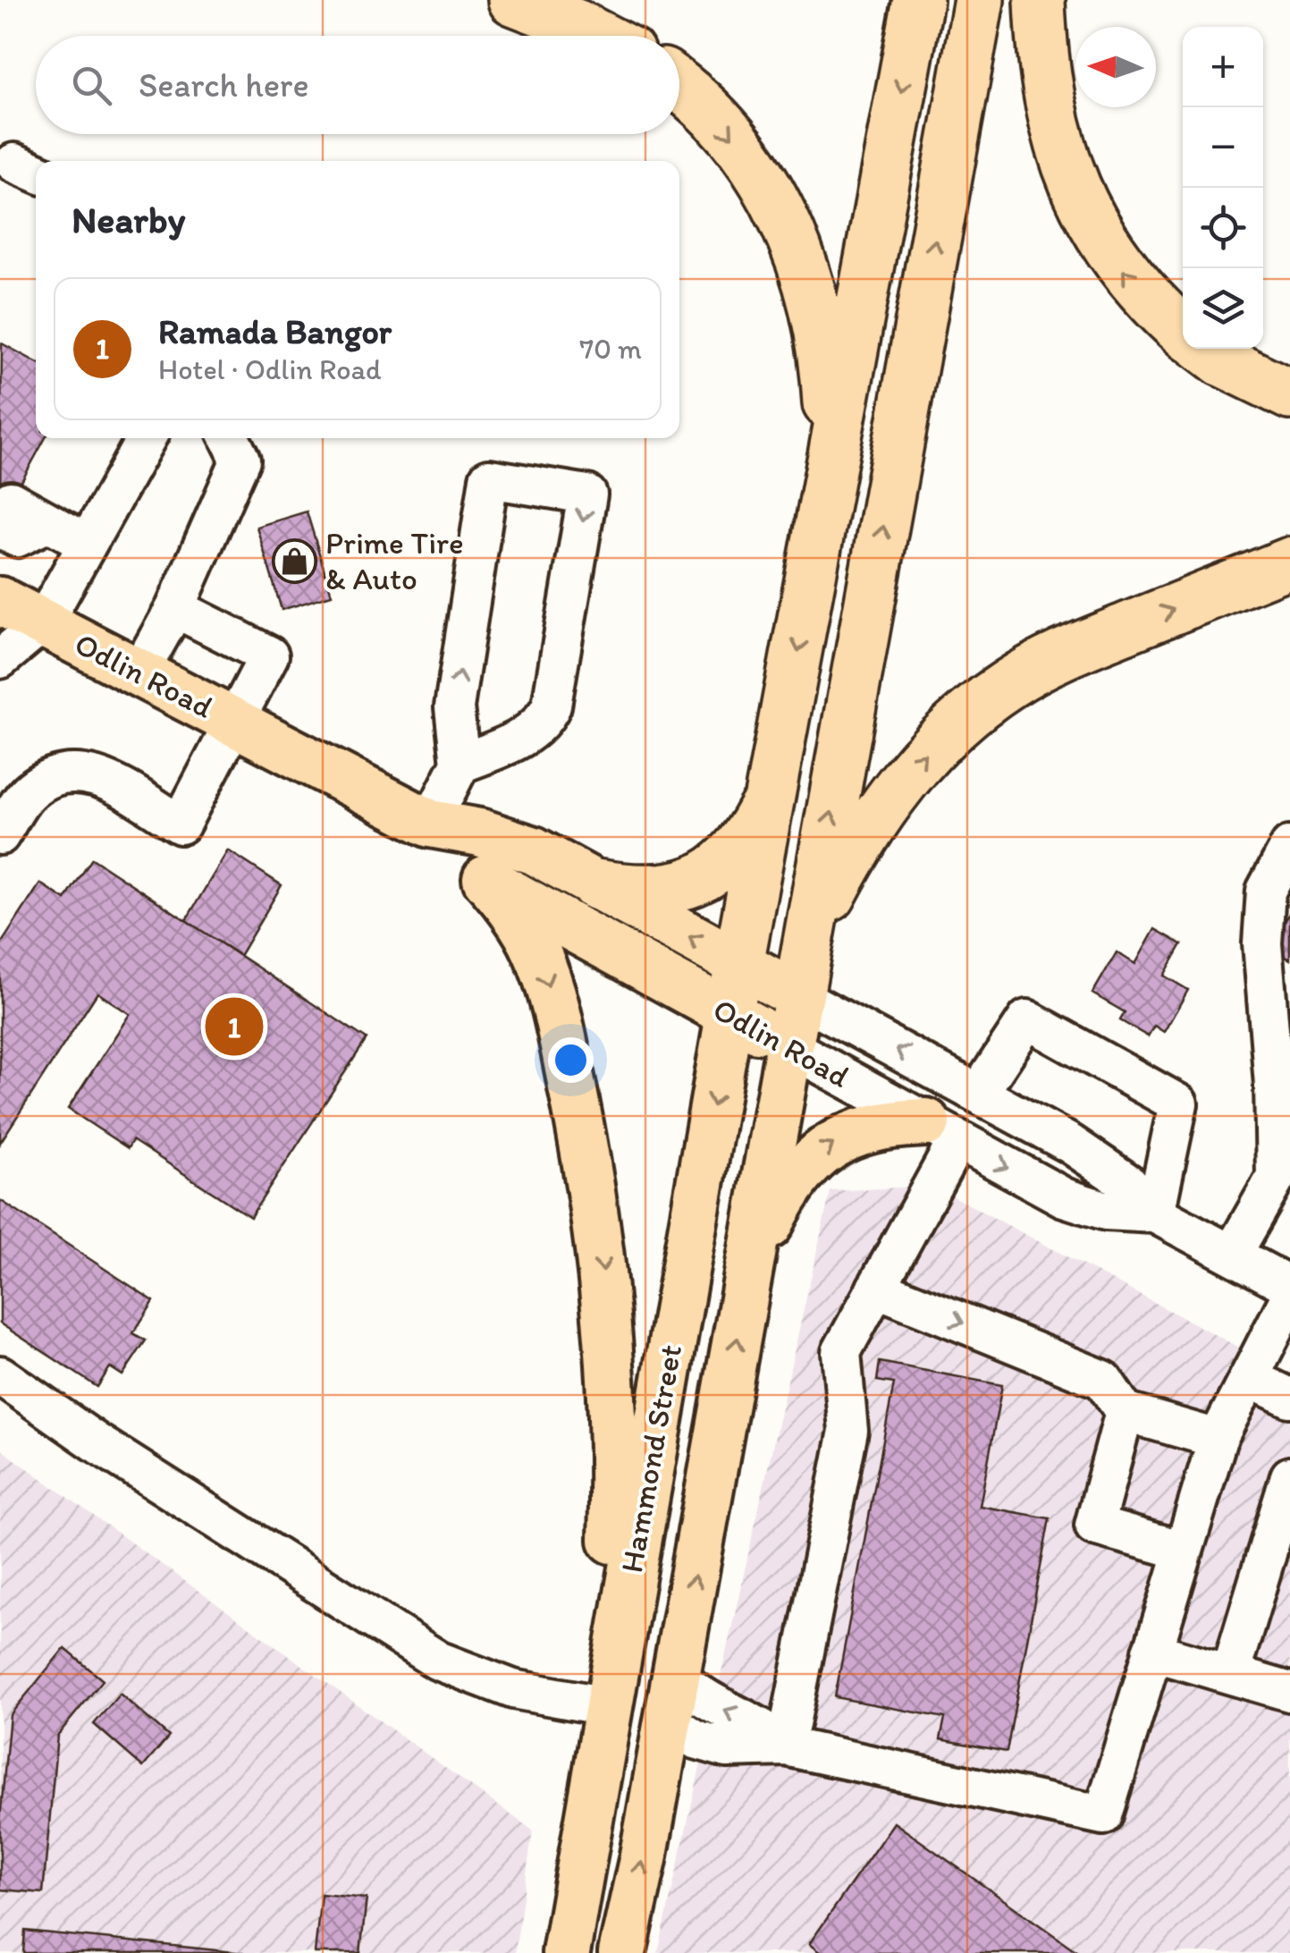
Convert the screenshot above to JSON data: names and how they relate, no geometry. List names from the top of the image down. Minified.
{"streets":{"main road":["Odlin Road","Hammond Street"]},"crossings":[["Odlin Road","Hammond Street"]],"places":{"shop":["Prime Tire & Auto"]},"north":"left","page":{"map_buttons":["+","−"],"search":"Search here","heading":"Nearby","list":[{"mark":"1","name":"Ramada Bangor","note":"Hotel · Odlin Road","value":"70 m"}],"pins":"1"}}
